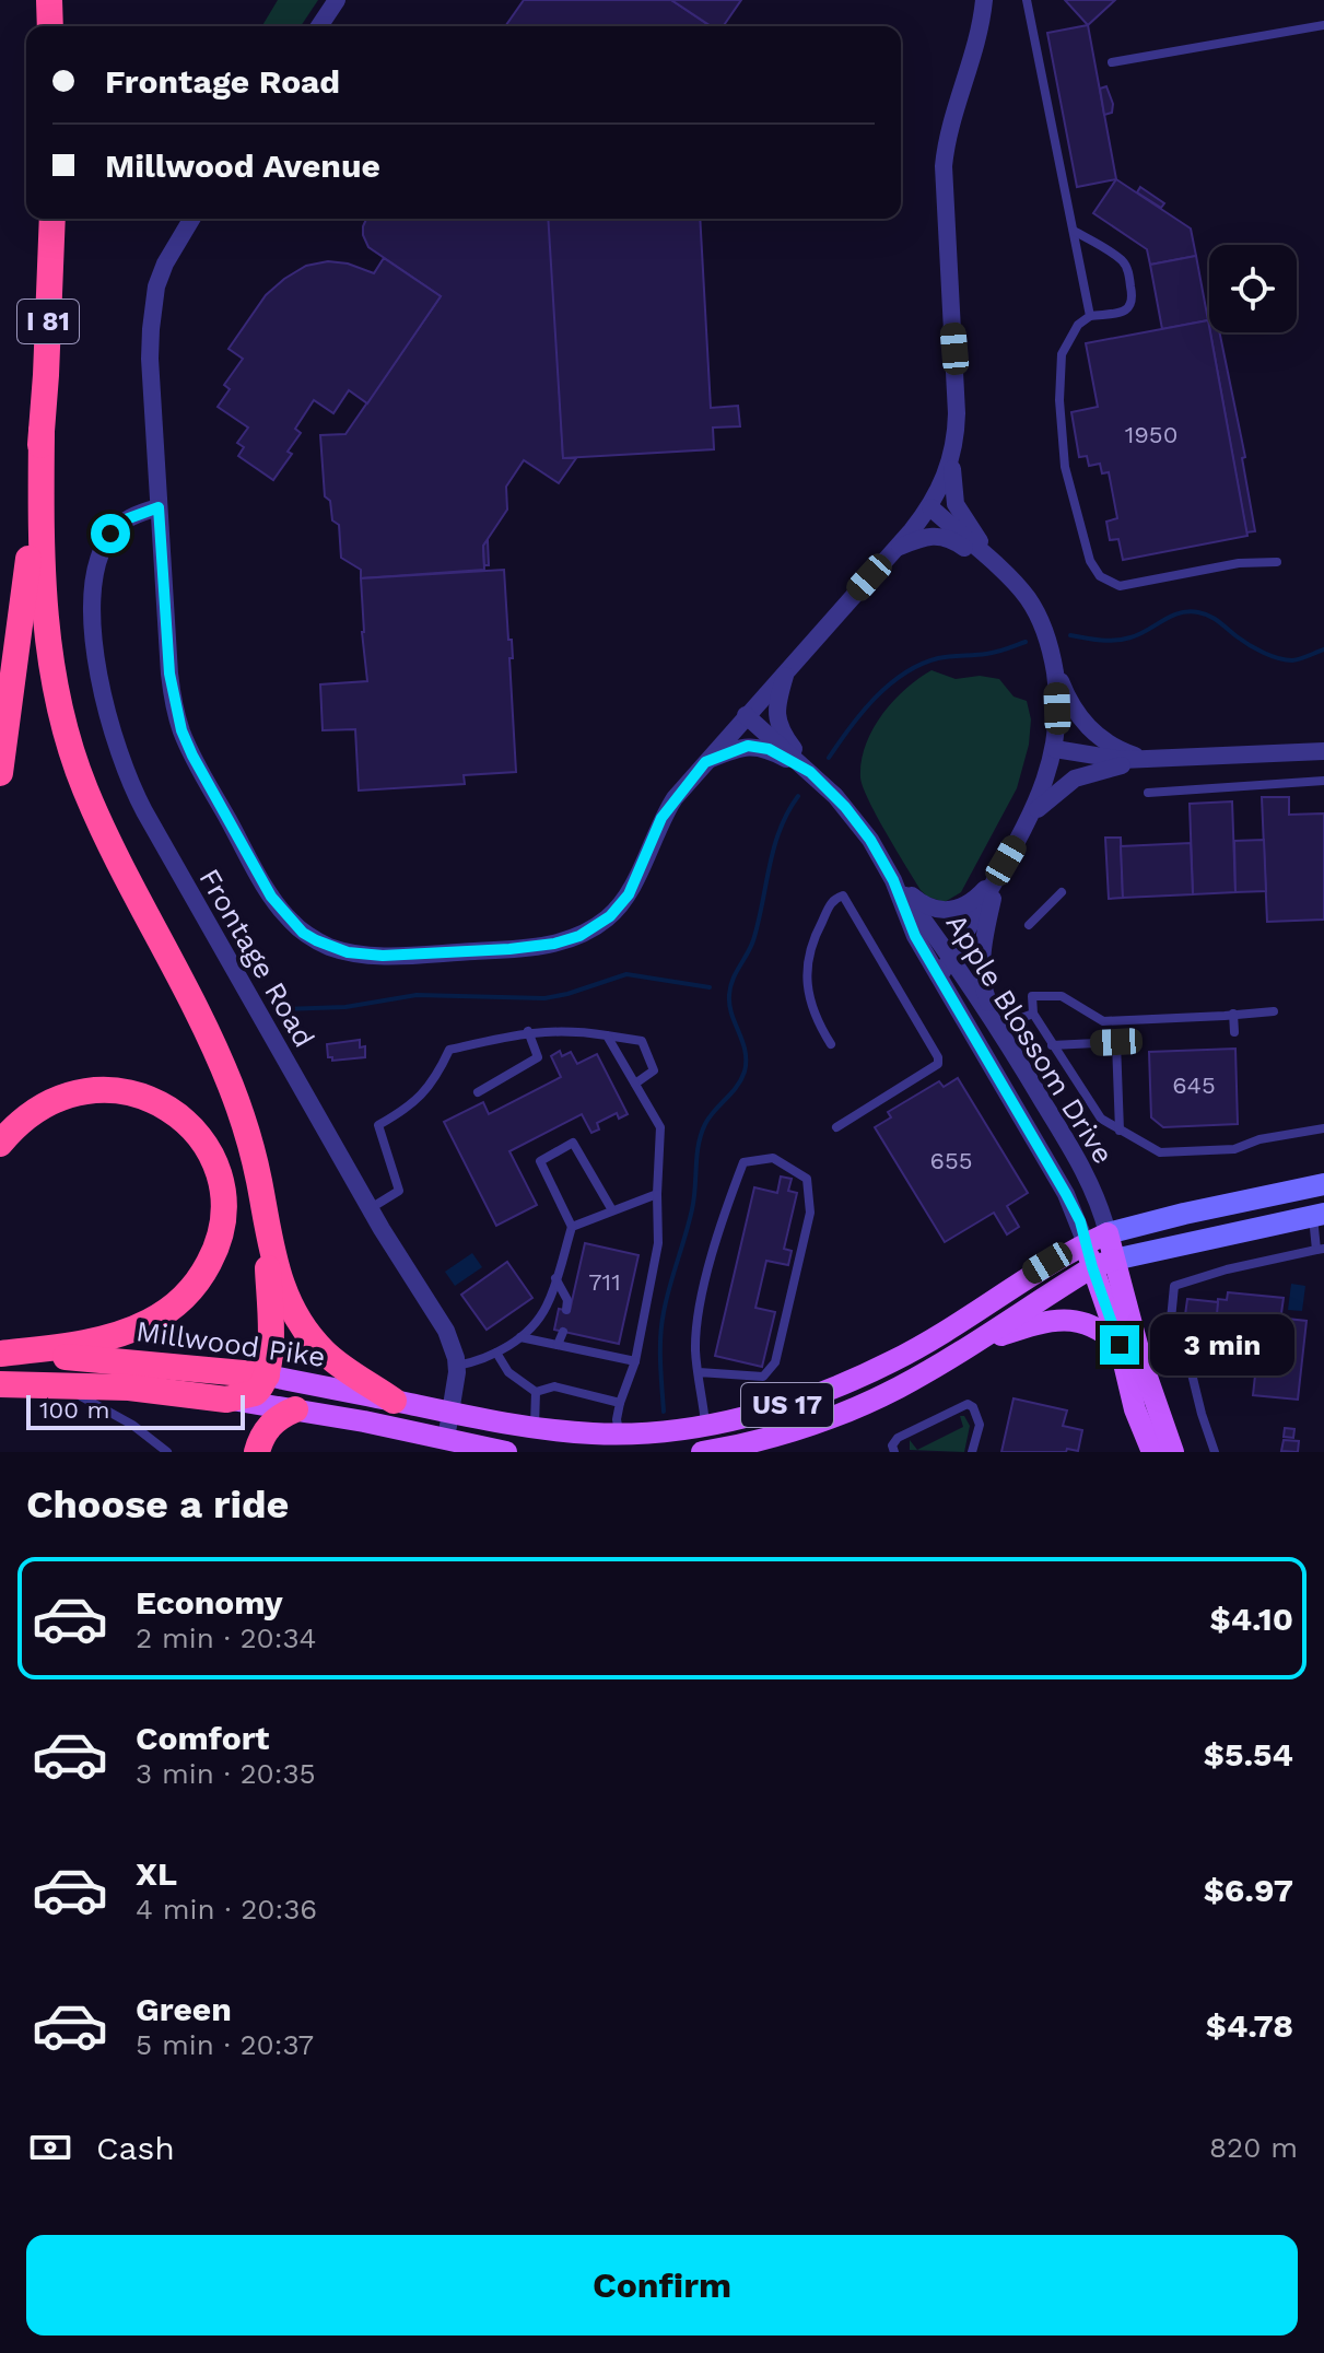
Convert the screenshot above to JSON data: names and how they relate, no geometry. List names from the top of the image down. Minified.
{"streets":{"highway":["I 81","Millwood Pike","US 17"],"street":["Frontage Road","Apple Blossom Drive"]},"crossings":[["Frontage Road","Millwood Pike"],["Frontage Road","US 17"],["Apple Blossom Drive","US 17"],["Millwood Pike","US 17"]],"house_numbers":["1950","645","655","711"],"scale_bar":"100 m","page":{"banner":["Frontage Road","Millwood Avenue"],"bubble":"3 min","scale":"100 m","heading":"Choose a ride","list":[{"name":"Economy","note":"2 min · 20:34","value":"$4.10"},{"name":"Comfort","note":"3 min · 20:35","value":"$5.54"},{"name":"XL","note":"4 min · 20:36","value":"$6.97"},{"name":"Green","note":"5 min · 20:37","value":"$4.78"}],"pay":["Cash","820 m"],"buttons":"Confirm"}}
